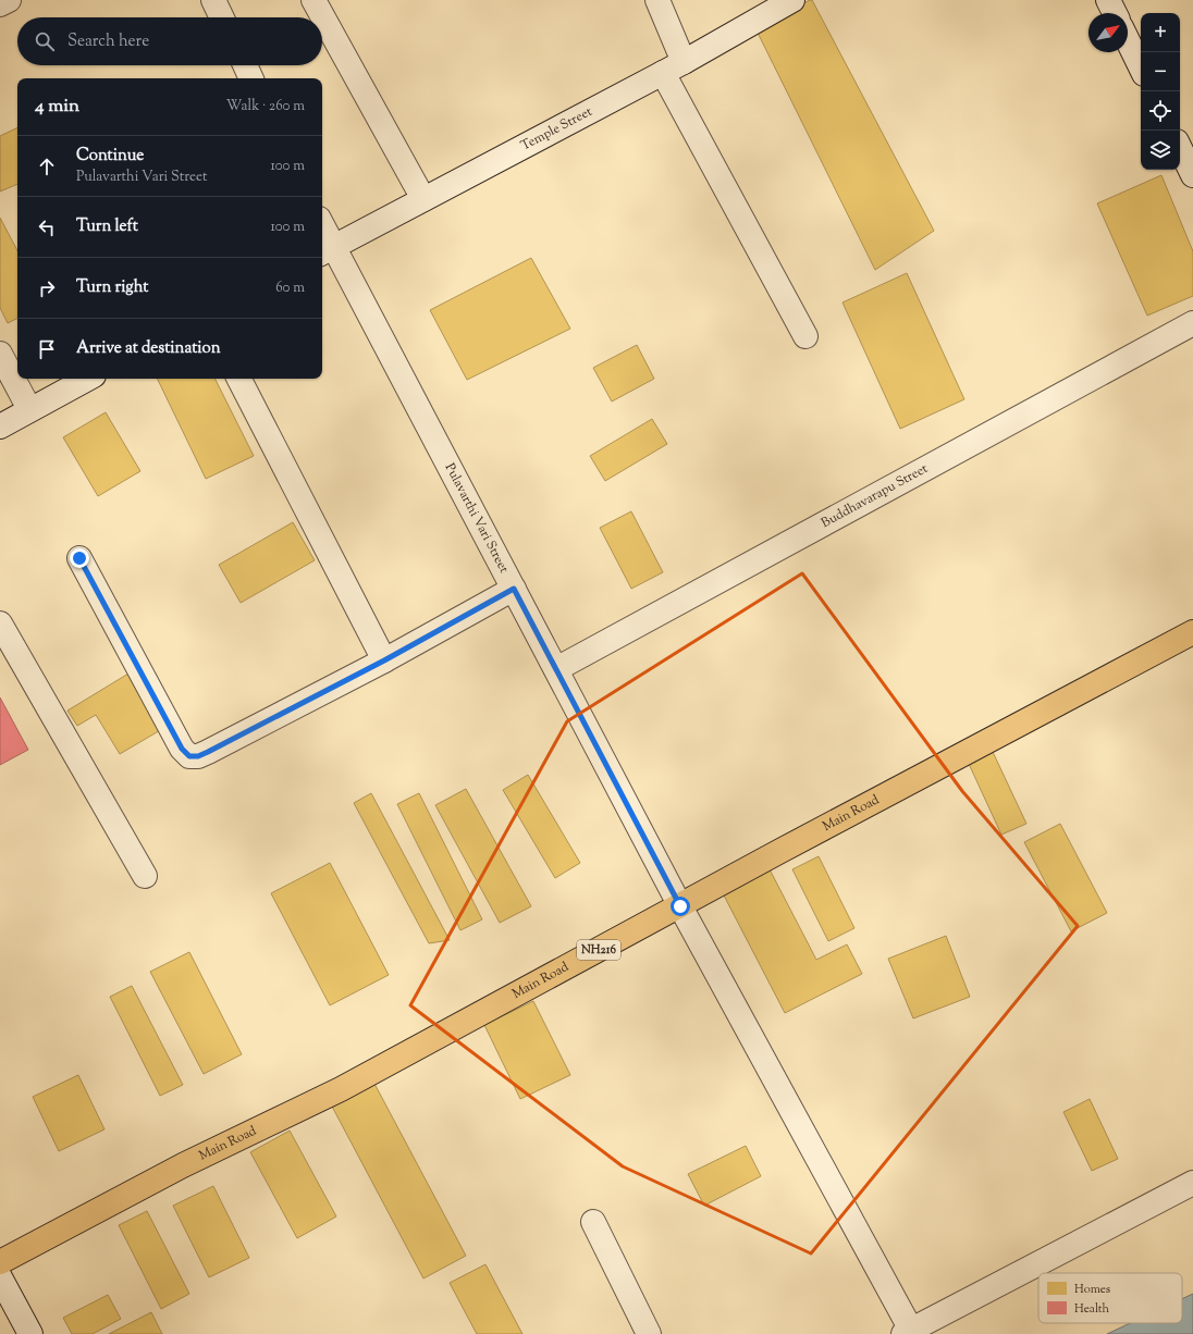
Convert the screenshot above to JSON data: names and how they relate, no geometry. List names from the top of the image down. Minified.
{"streets":{"highway":["Main Road","NH216"],"street":["Temple Street","Buddhavarapu Street","Pulavarthi Vari Street"]},"crossings":[["Temple Street","Pulavarthi Vari Street"],["Buddhavarapu Street","Pulavarthi Vari Street"],["Pulavarthi Vari Street","Main Road"]],"legend":["Homes","Health"],"north":"top right","page":{"map_buttons":["+","−"],"search":"Search here","heading":["4 min","Walk · 260 m"],"list":[["Continue","Pulavarthi Vari Street","100 m"],["Turn left","100 m"],["Turn right","60 m"],"Arrive at destination"]}}
